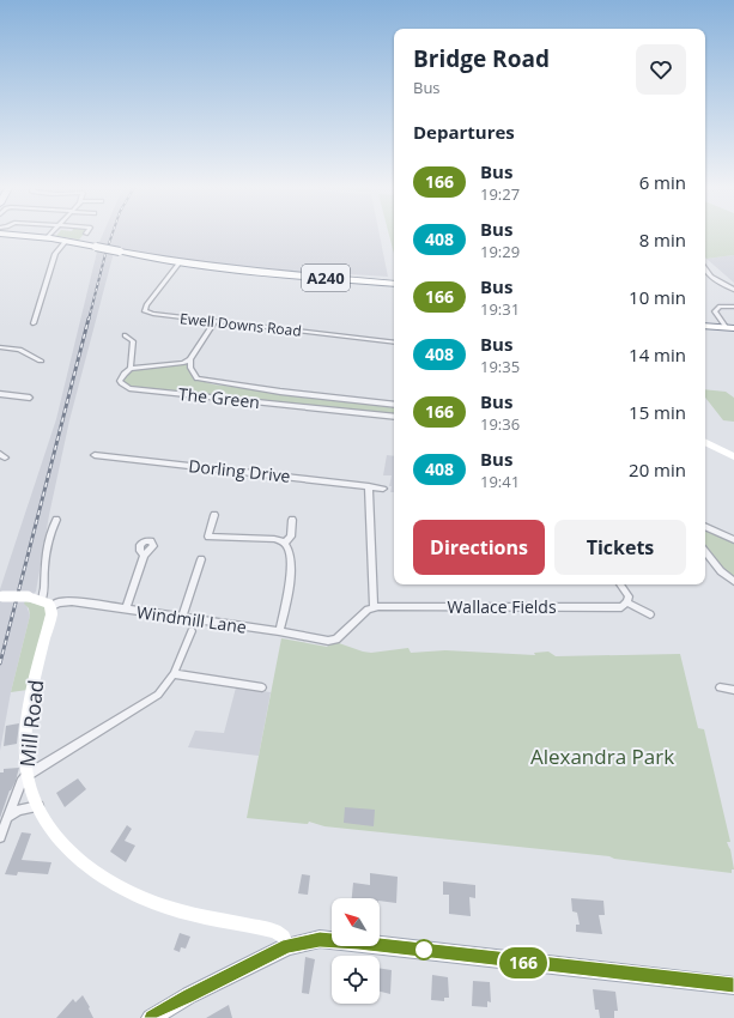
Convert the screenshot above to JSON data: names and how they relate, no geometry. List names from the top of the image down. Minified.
{"streets":{"highway":["A240"],"main road":["Windmill Lane","Mill Road"],"street":["Ewell Downs Road","The Green","Dorling Drive","Wallace Fields"]},"crossings":[["A240","Ewell Downs Road"],["Ewell Downs Road","The Green"],["Wallace Fields","Windmill Lane"],["Windmill Lane","Mill Road"]],"parks":["Alexandra Park"],"lines":["bus line 166"],"north":"top left","page":{"on_map":"166","heading":[["Bridge Road","Bus"],"Departures"],"list":[{"mark":"166","name":"Bus","note":"19:27","value":"6 min"},{"mark":"408","name":"Bus","note":"19:29","value":"8 min"},{"mark":"166","name":"Bus","note":"19:31","value":"10 min"},{"mark":"408","name":"Bus","note":"19:35","value":"14 min"},{"mark":"166","name":"Bus","note":"19:36","value":"15 min"},{"mark":"408","name":"Bus","note":"19:41","value":"20 min"}],"buttons":["Directions","Tickets"]}}
